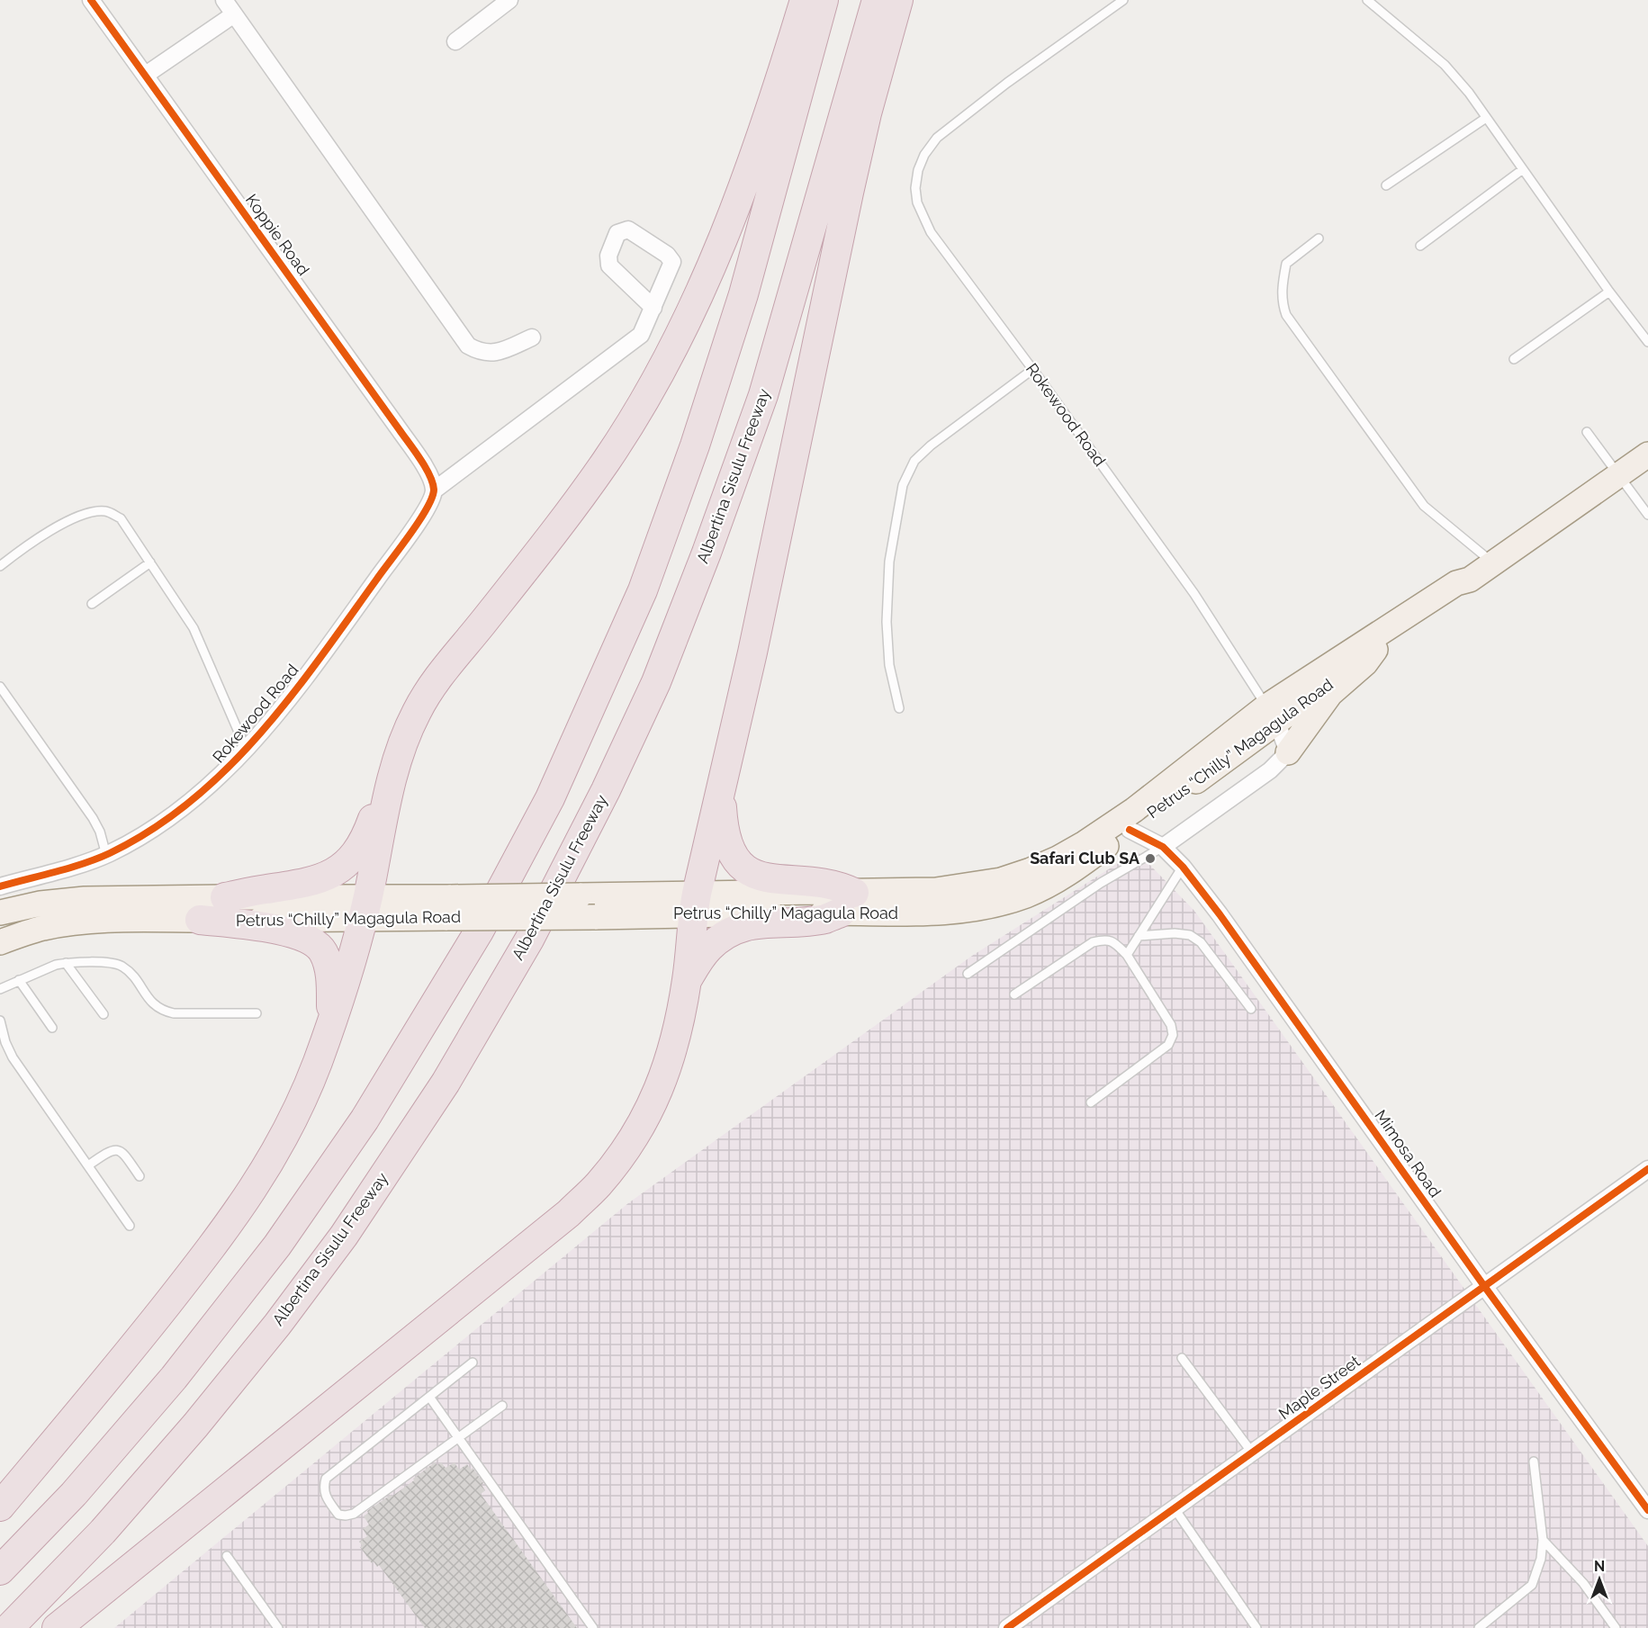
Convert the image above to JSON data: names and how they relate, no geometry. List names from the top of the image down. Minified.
{"streets":{"highway":["Albertina Sisulu Freeway"],"main road":["Petrus “Chilly” Magagula Road"],"street":["Koppie Road","Rokewood Road","Mimosa Road","Maple Street"]},"crossings":[["Koppie Road","Rokewood Road"],["Rokewood Road","Petrus “Chilly” Magagula Road"],["Petrus “Chilly” Magagula Road","Mimosa Road"],["Mimosa Road","Maple Street"]],"places":["Safari Club SA"],"north":"top"}
